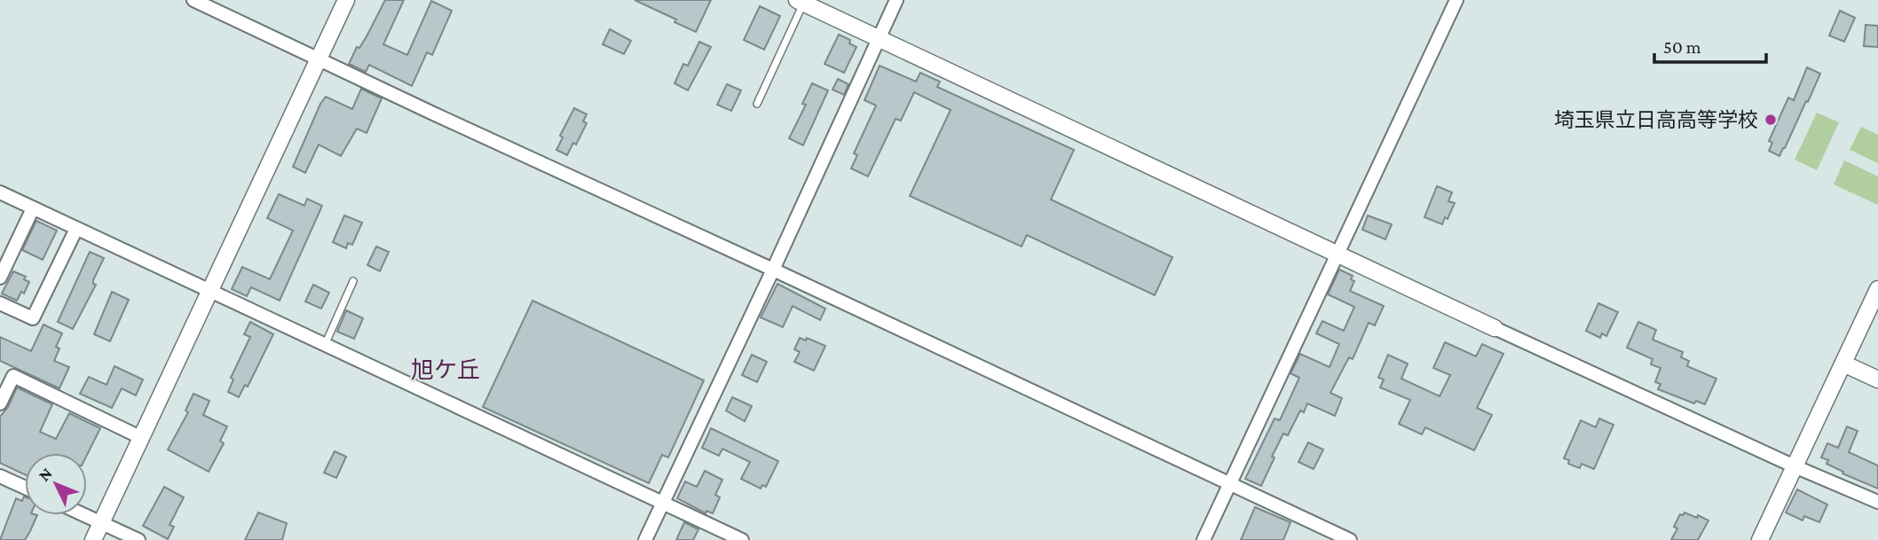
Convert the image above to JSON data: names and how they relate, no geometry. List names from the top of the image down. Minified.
{"districts":["旭ケ丘"],"places":["埼玉県立日高高等学校"],"scale_bar":"50 m","north":"top left"}
